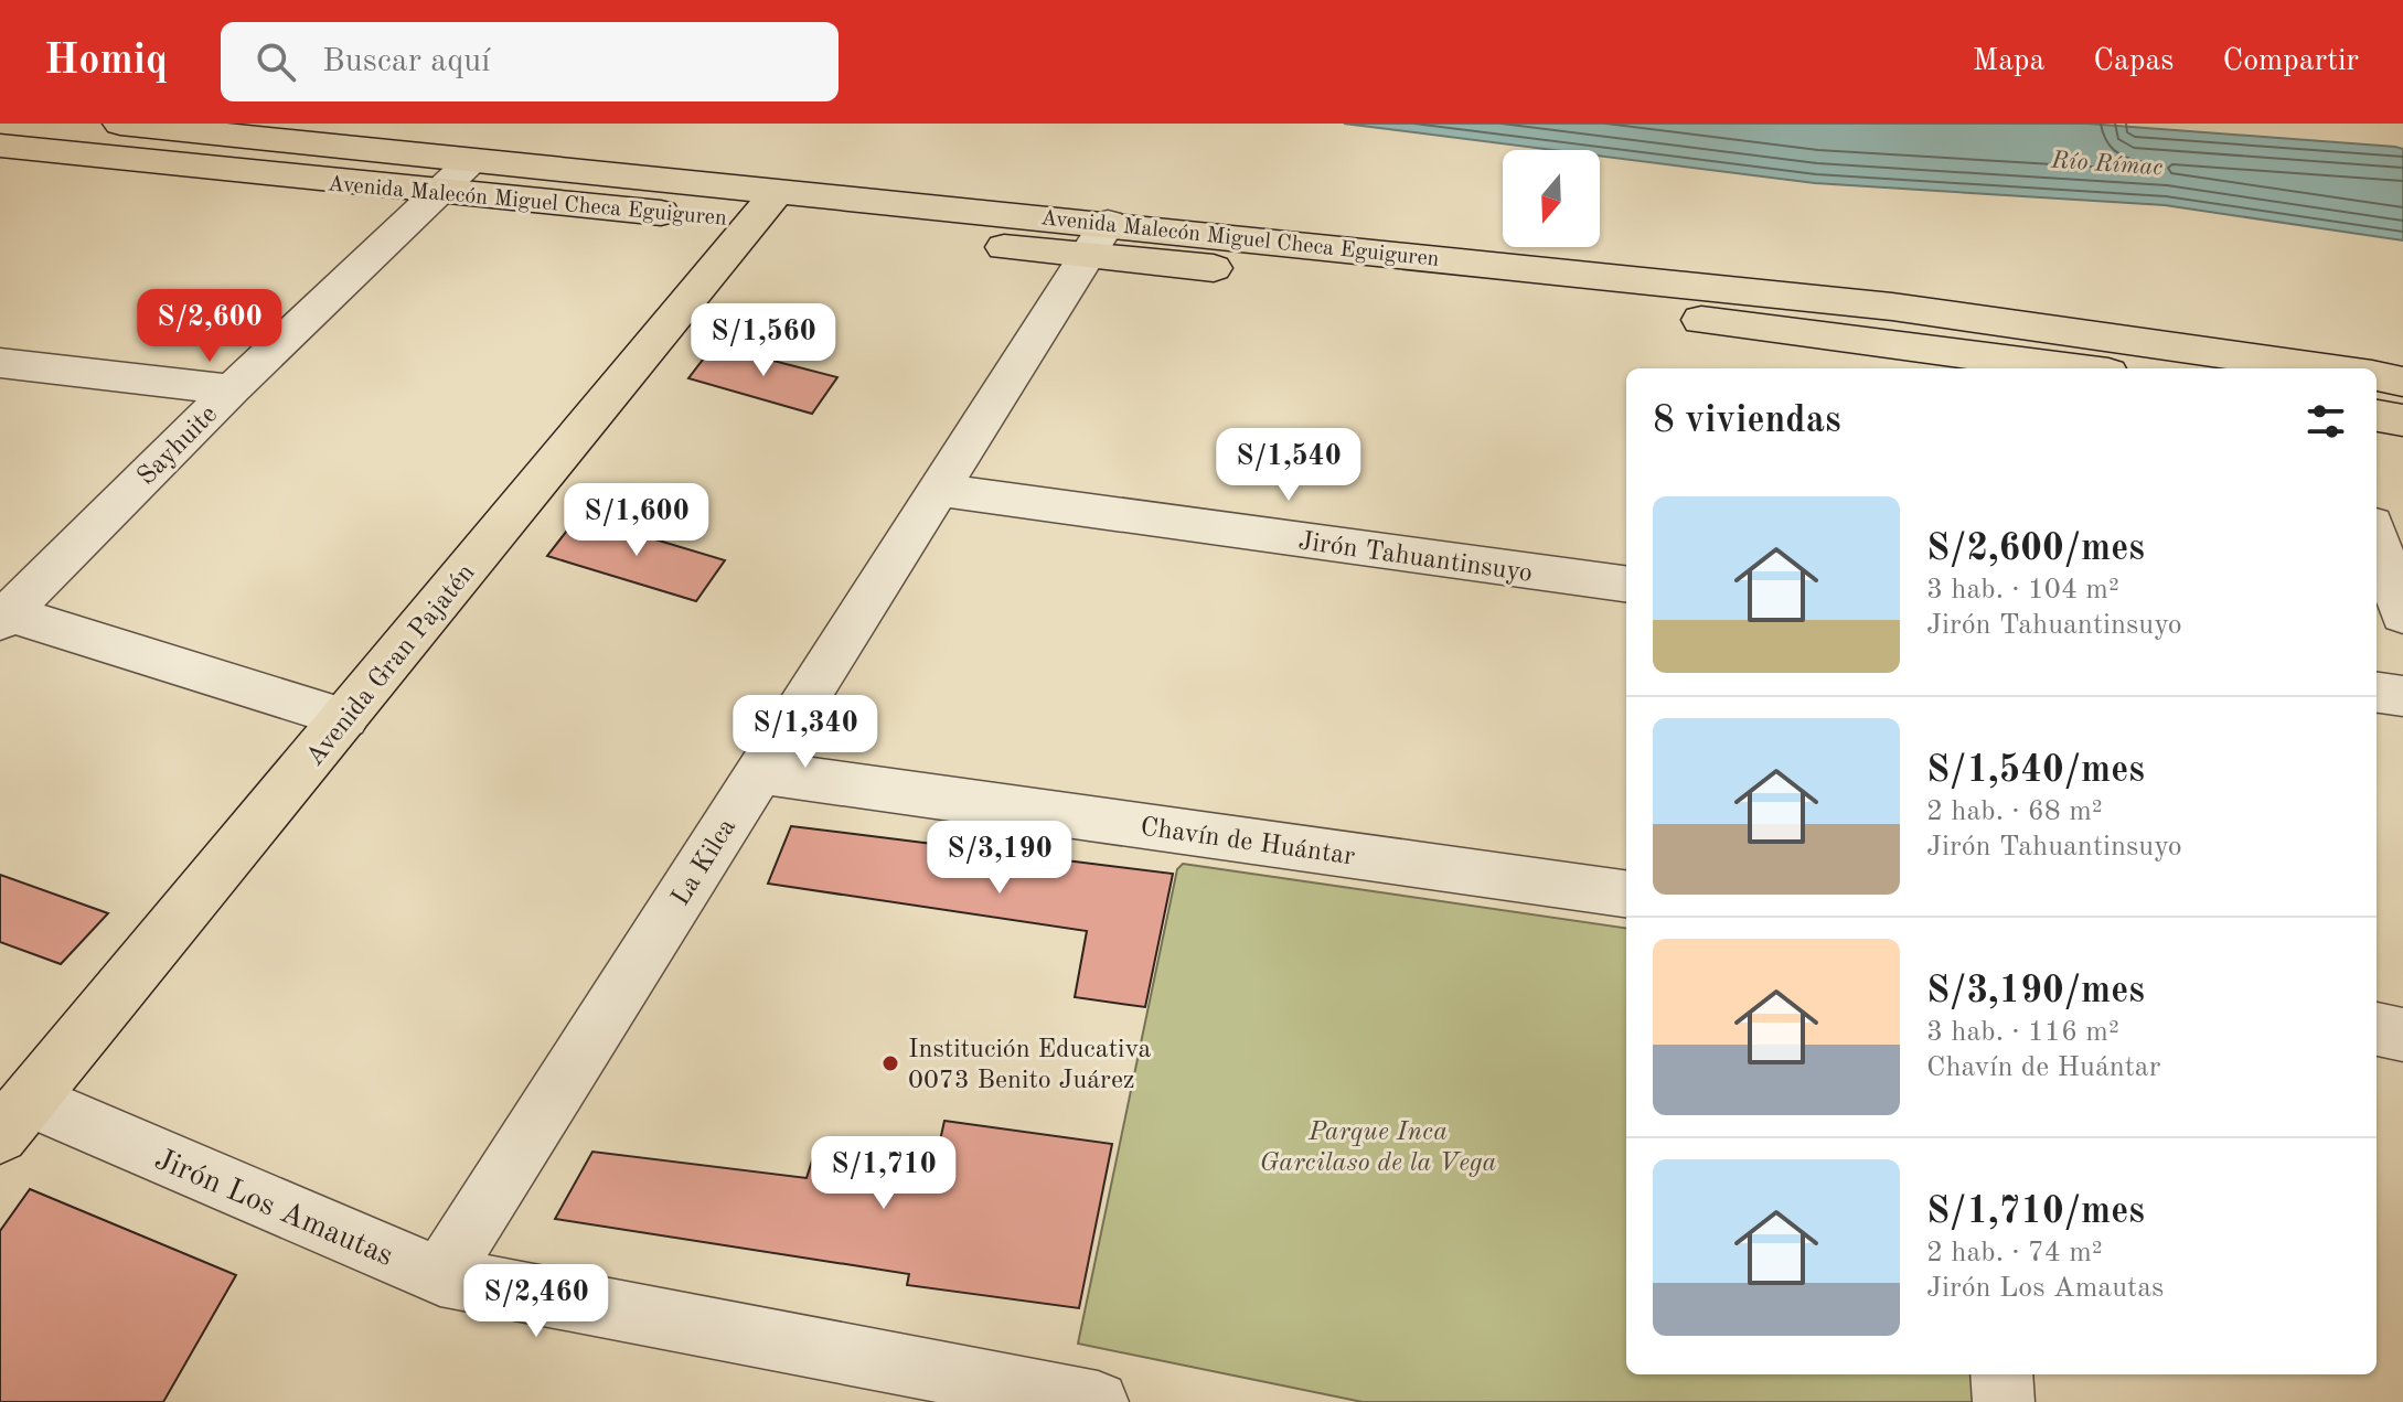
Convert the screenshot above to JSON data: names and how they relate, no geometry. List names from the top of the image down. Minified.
{"streets":{"main road":["Avenida Malecón Miguel Checa Eguiguren","Avenida Gran Pajatén"],"street":["Sayhuite","Jirón Tahuantinsuyo","Chavín de Huántar","La Kilca","Jirón Los Amautas"]},"crossings":[["Avenida Malecón Miguel Checa Eguiguren","Sayhuite"],["Avenida Malecón Miguel Checa Eguiguren","Avenida Gran Pajatén"],["Avenida Malecón Miguel Checa Eguiguren","La Kilca"],["Jirón Tahuantinsuyo","La Kilca"],["Avenida Gran Pajatén","Jirón Los Amautas"],["Chavín de Huántar","La Kilca"],["La Kilca","Jirón Los Amautas"]],"water":["Río Rímac"],"parks":["Parque Inca Garcilaso de la Vega"],"places":["Institución Educativa 0073 Benito Juárez"],"north":"bottom","page":{"header":"Homiq","search":"Buscar aquí","nav":["Mapa","Capas","Compartir"],"price":["S/2,600","S/1,560","S/1,540","S/1,600","S/1,340","S/3,190","S/1,710","S/2,460"],"heading":"8 viviendas","list":[{"name":"S/2,600/mes","note":"3 hab. · 104 m² · Jirón Tahuantinsuyo"},{"name":"S/1,540/mes","note":"2 hab. · 68 m² · Jirón Tahuantinsuyo"},{"name":"S/3,190/mes","note":"3 hab. · 116 m² · Chavín de Huántar"},{"name":"S/1,710/mes","note":"2 hab. · 74 m² · Jirón Los Amautas"}]}}
